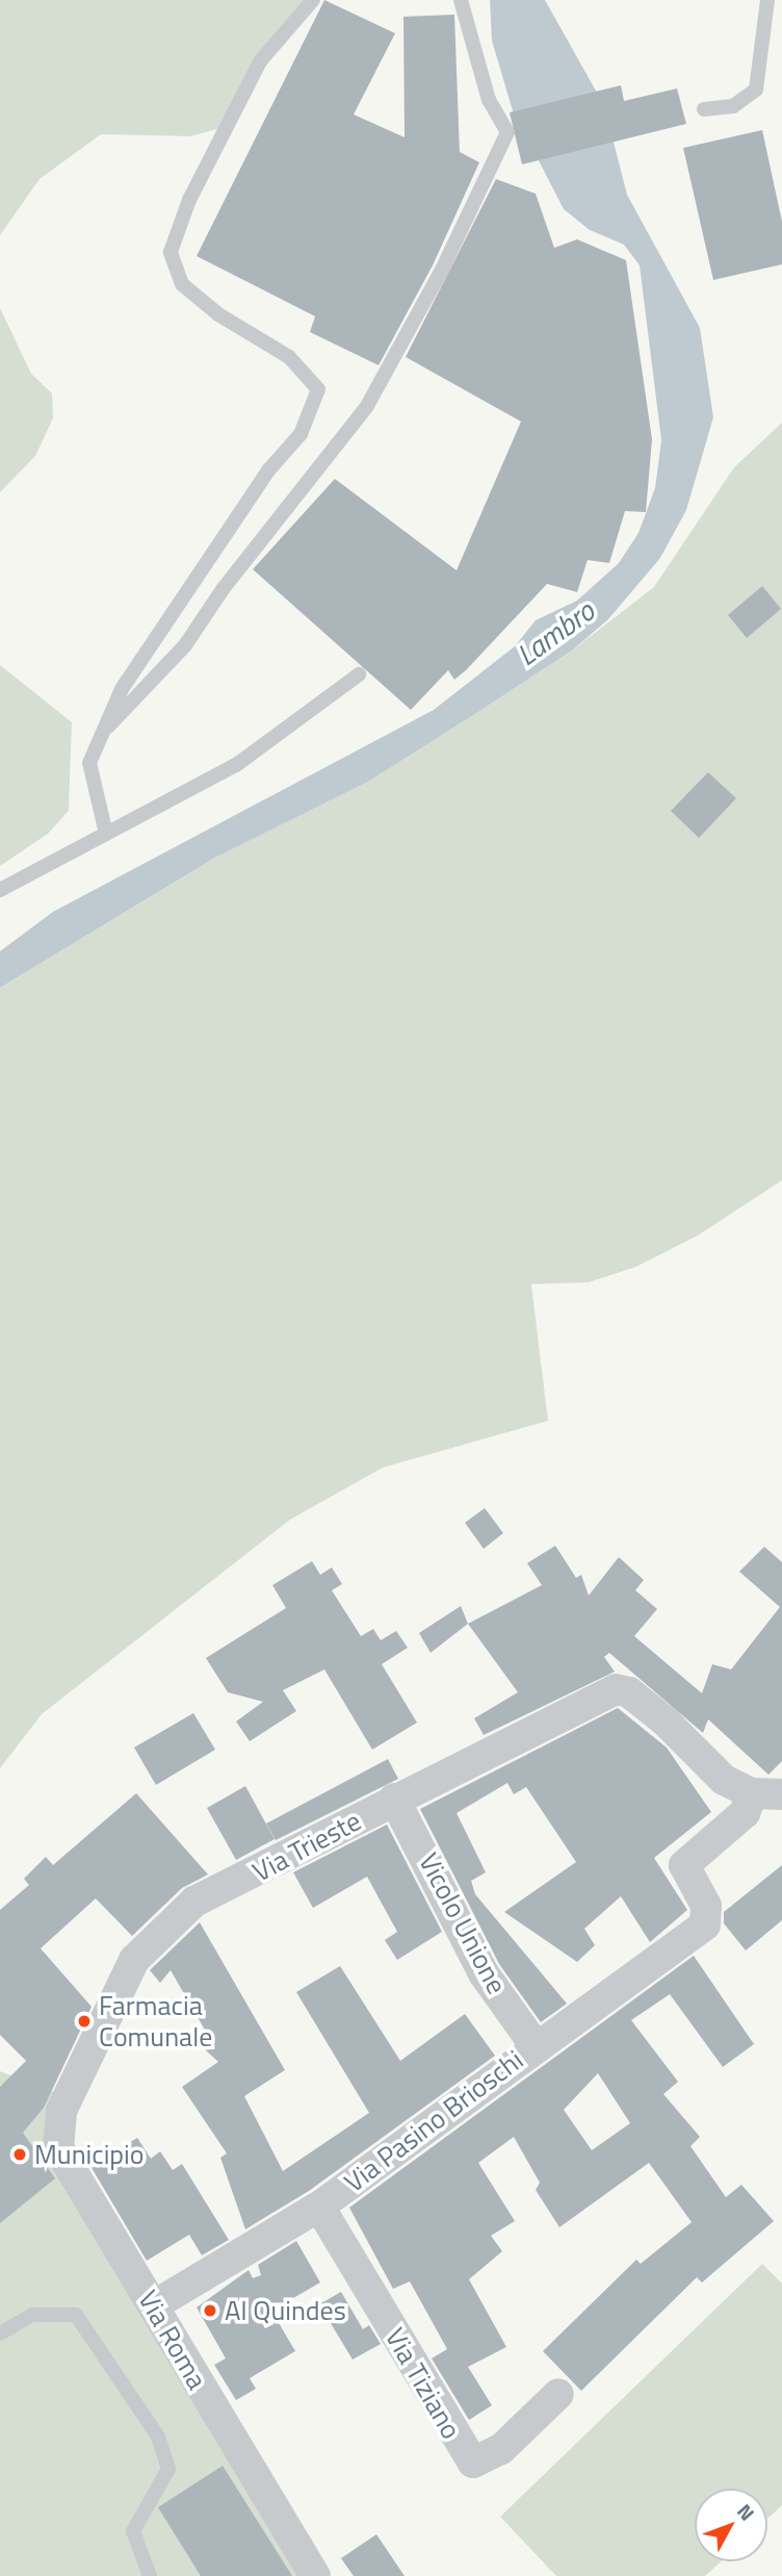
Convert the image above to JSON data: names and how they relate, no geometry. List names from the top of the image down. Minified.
{"streets":{"street":["Via Trieste","Vicolo Unione","Via Pasino Brioschi","Via Roma","Via Tiziano"]},"crossings":[["Via Trieste","Vicolo Unione"],["Via Trieste","Via Pasino Brioschi"],["Via Trieste","Via Roma"],["Vicolo Unione","Via Pasino Brioschi"],["Via Pasino Brioschi","Via Roma"],["Via Pasino Brioschi","Via Tiziano"]],"water":["Lambro"],"places":["Farmacia Comunale","Municipio","Al Quindes"],"north":"top right"}
